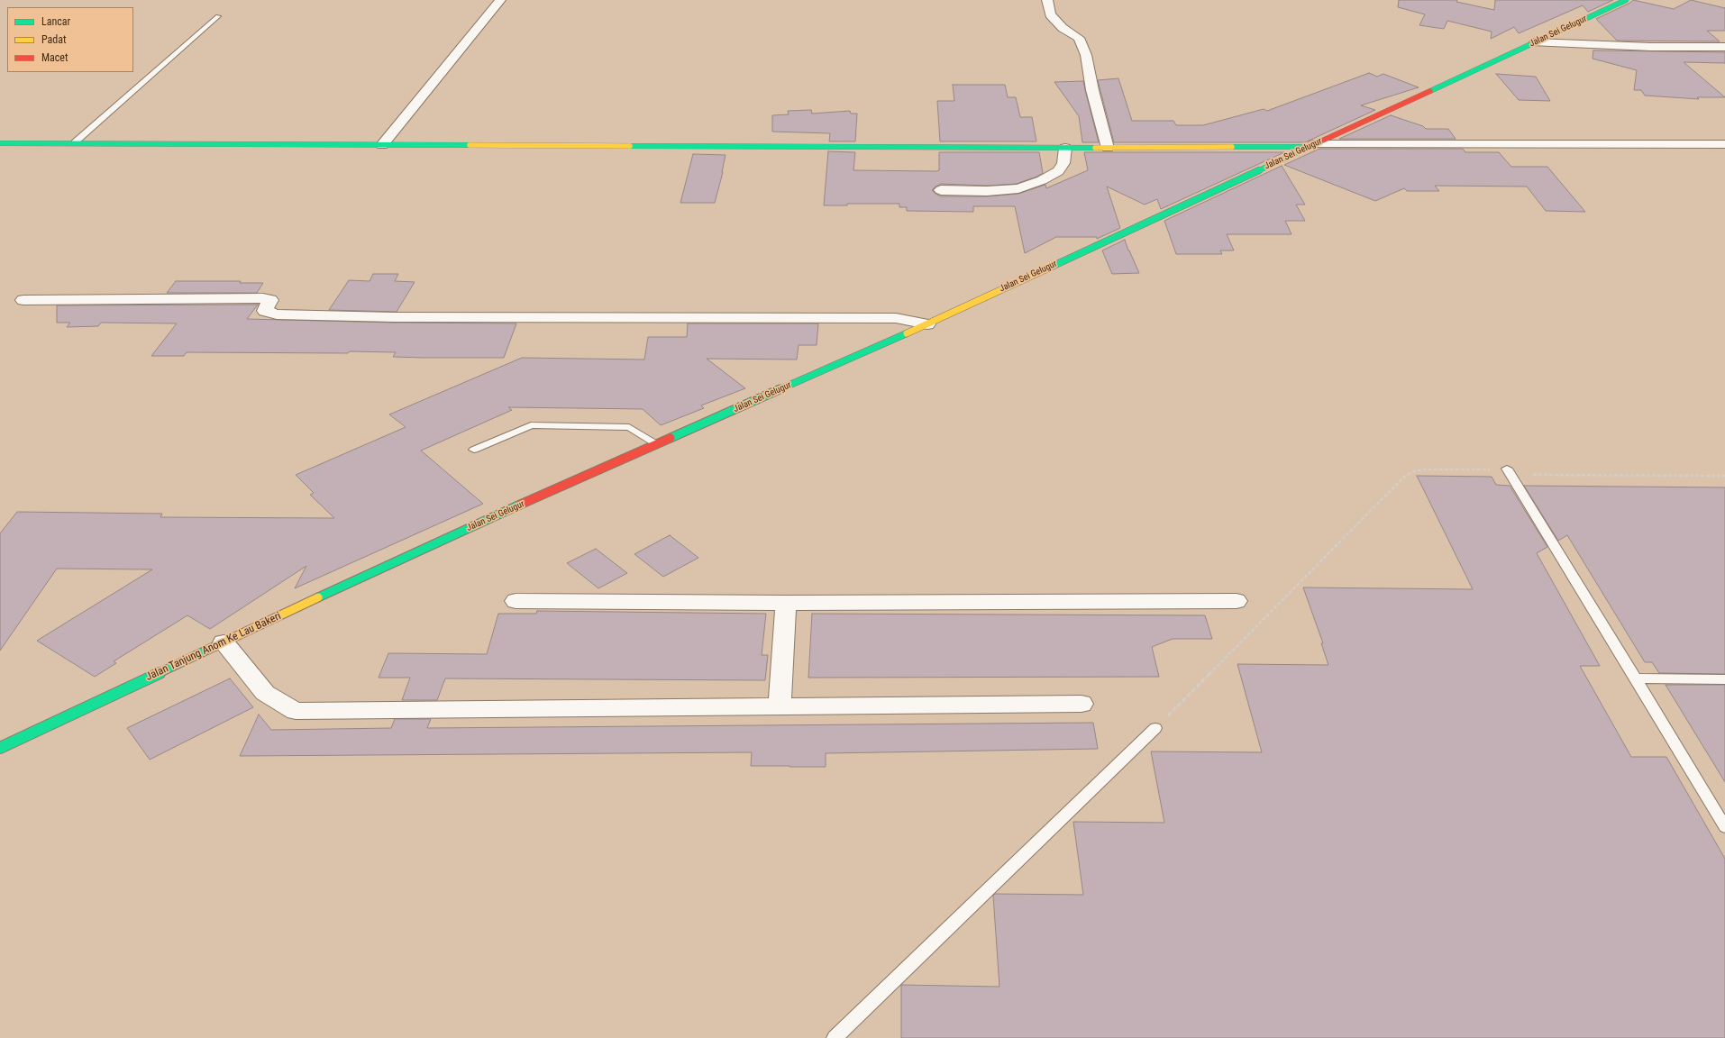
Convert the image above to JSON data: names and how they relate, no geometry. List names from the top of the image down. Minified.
{"streets":{"main road":["Jalan Sei Gelugur","Jalan Tanjung Anom Ke Lau Bakeri"]},"crossings":[["Jalan Sei Gelugur","Jalan Tanjung Anom Ke Lau Bakeri"]],"legend":["Lancar","Padat","Macet"]}
